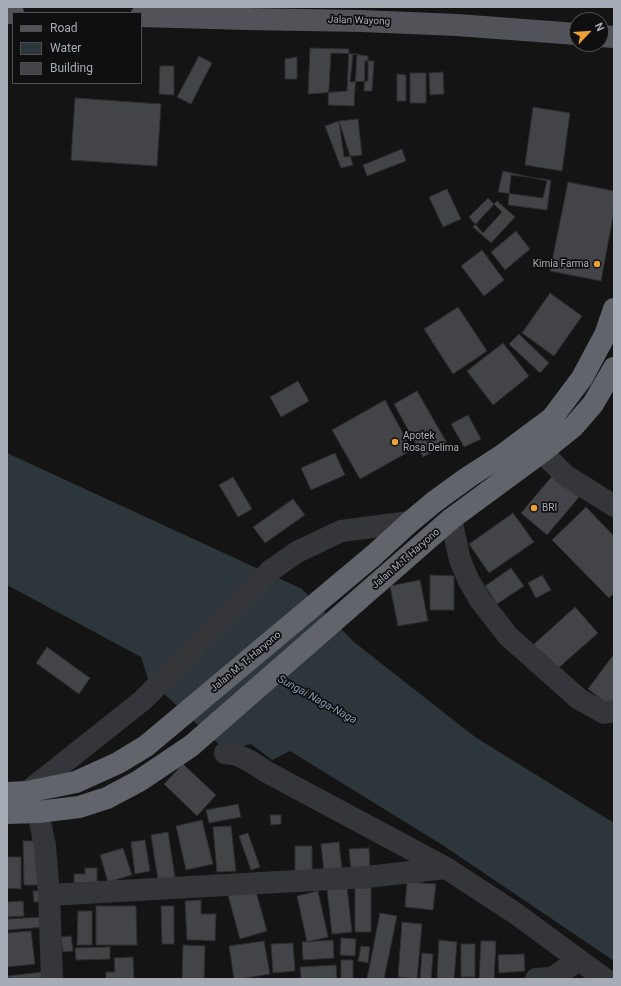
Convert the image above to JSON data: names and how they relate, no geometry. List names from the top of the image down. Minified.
{"streets":{"highway":["Jalan M.T. Haryono","Jalan M. T. Haryono"],"main road":["Jalan Wayong"]},"water":["Sungai Naga-Naga"],"places":["Kimia Farma","Apotek Rosa Delima","BRI"],"legend":["Road","Water","Building"],"north":"top right"}
